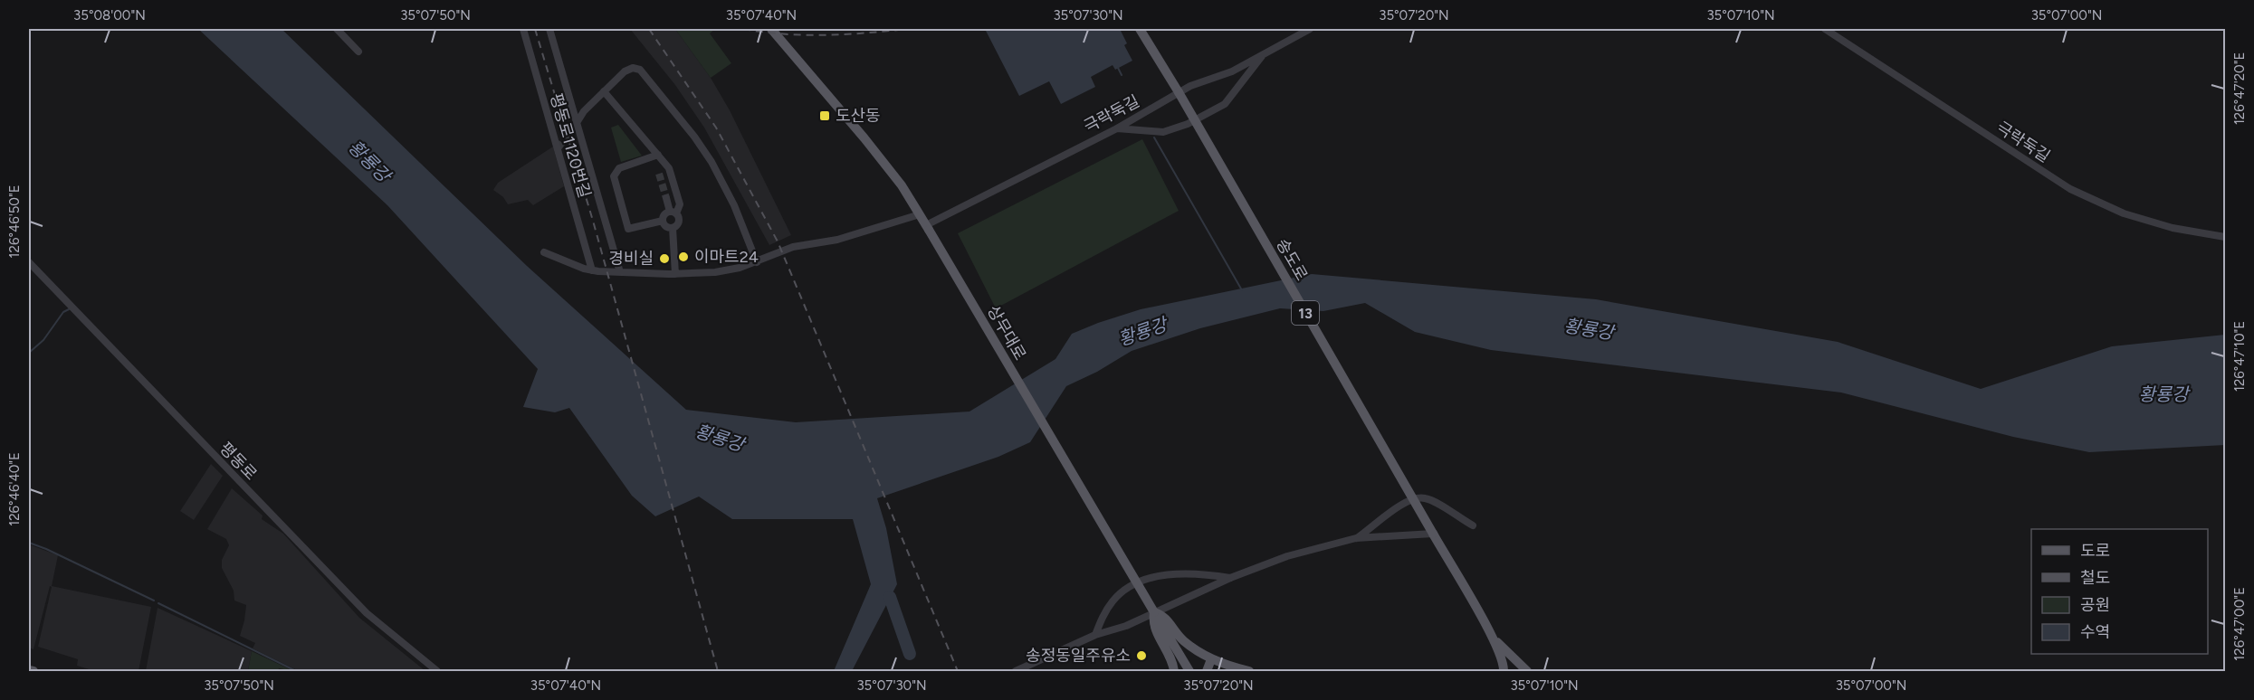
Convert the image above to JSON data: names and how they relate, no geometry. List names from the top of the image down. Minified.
{"streets":{"main road":["송도로","13","상무대로"],"street":["극락둑길","평동로1120번길","평동로"]},"crossings":[["극락둑길","송도로"],["극락둑길","상무대로"],["송도로","13"]],"water":["황룡강"],"places":{"transit":["도산동"],"other":["이마트24","경비실","송정동일주유소"]},"legend":["도로","철도","공원","수역"],"coordinates":["35°08'00\"N","35°07'50\"N","35°07'40\"N","35°07'30\"N","35°07'20\"N","35°07'10\"N","35°07'00\"N","126°47'20\"E","126°46'50\"E","126°47'10\"E","126°46'40\"E","126°47'00\"E"]}
